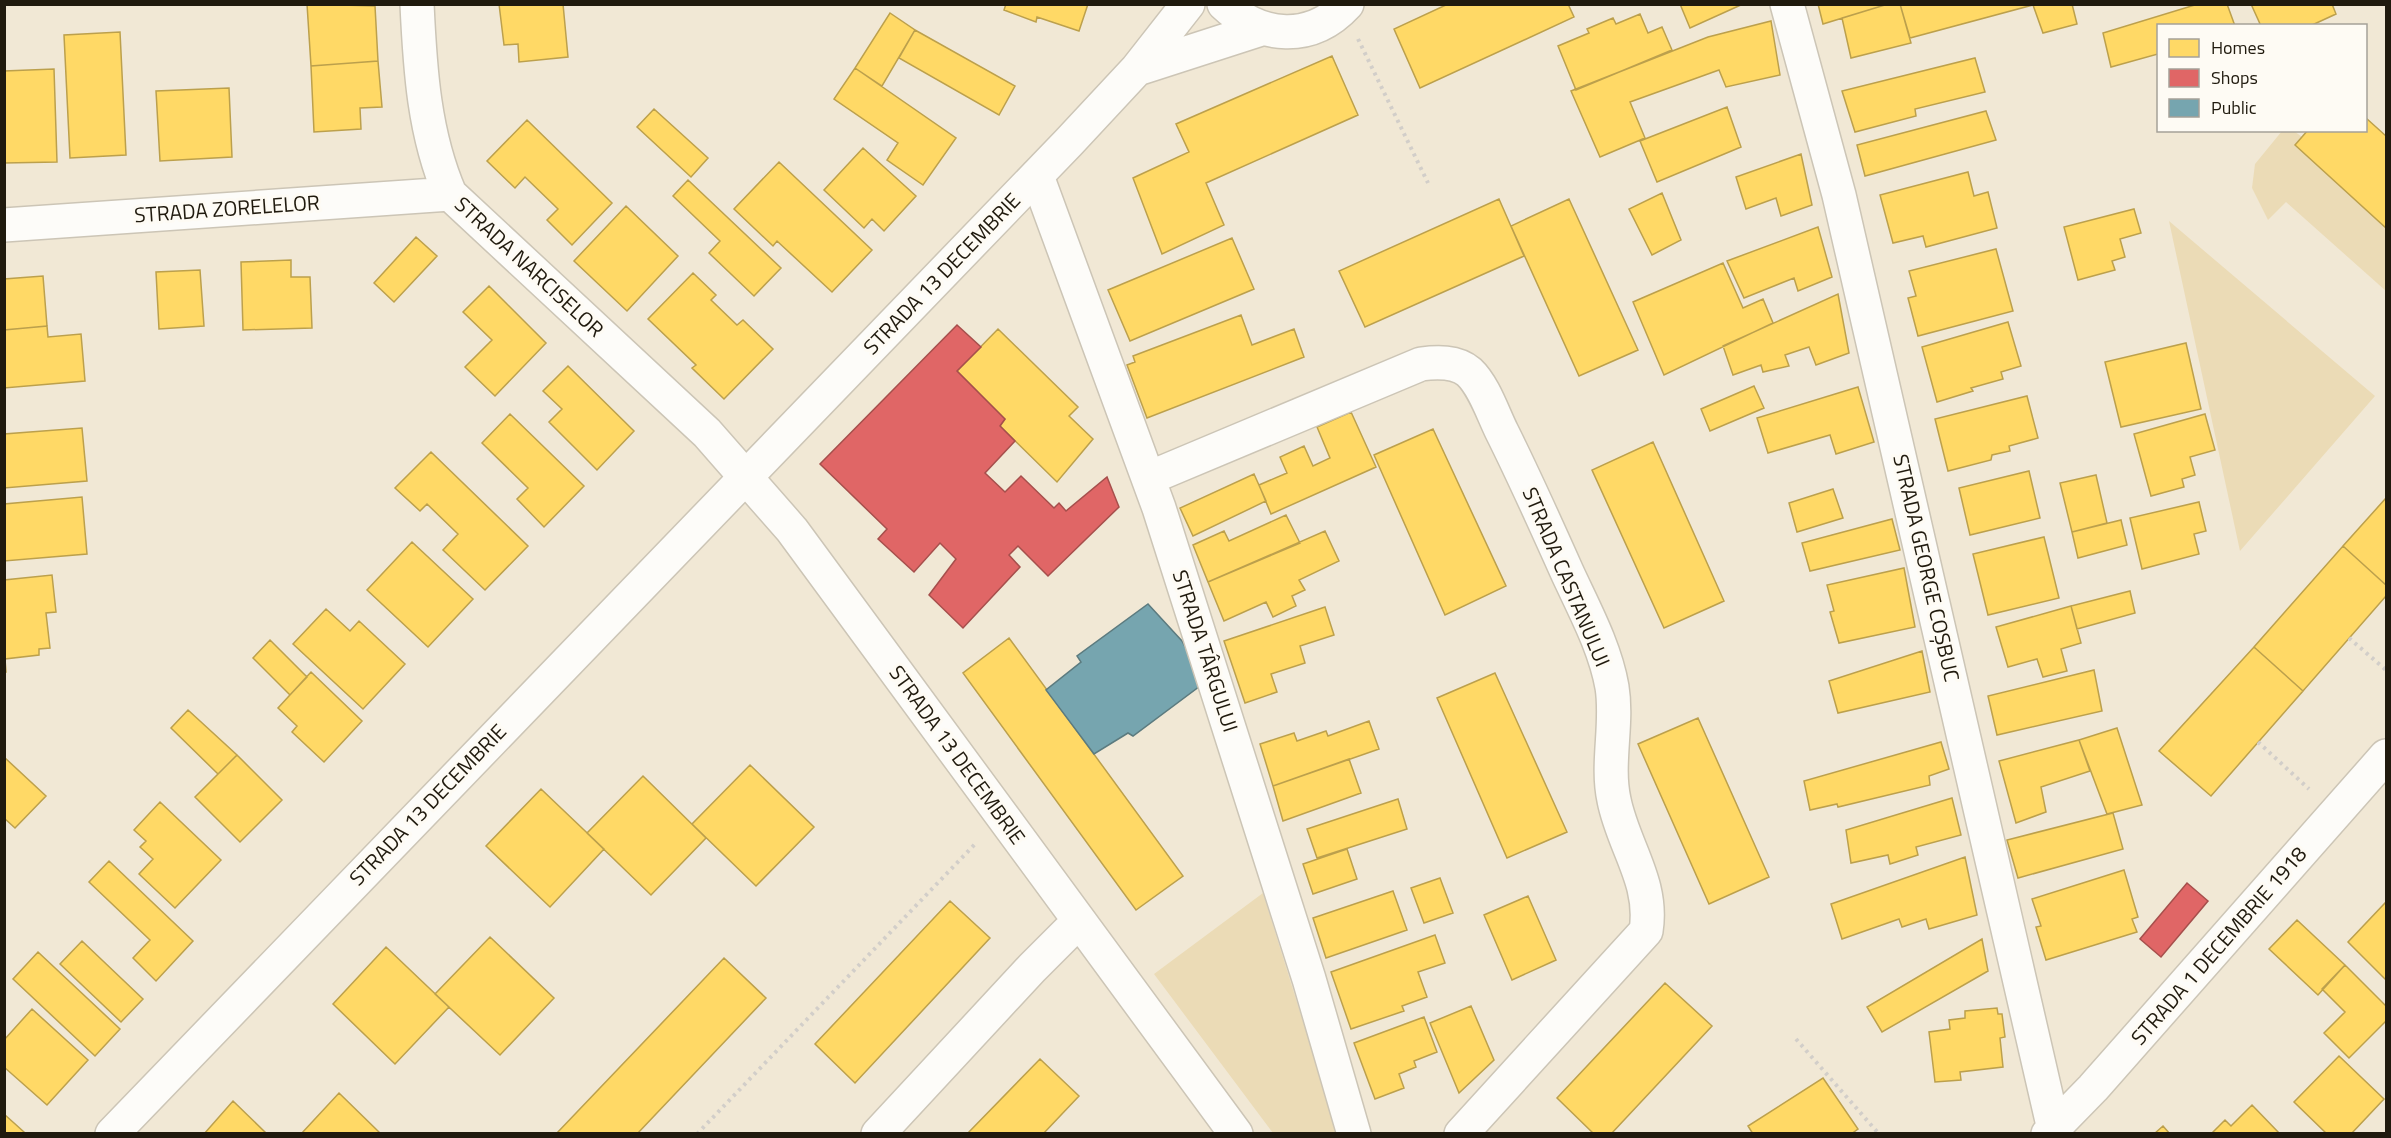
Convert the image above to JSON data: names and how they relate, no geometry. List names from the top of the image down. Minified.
{"streets":{"street":["STRADA ZORELELOR","STRADA NARCISELOR","STRADA 13 DECEMBRIE","STRADA GEORGE COȘBUC","STRADA CASTANULUI","STRADA TÂRGULUI","STRADA 1 DECEMBRIE 1918"]},"crossings":[["STRADA ZORELELOR","STRADA NARCISELOR"],["STRADA NARCISELOR","STRADA 13 DECEMBRIE"],["STRADA 13 DECEMBRIE","STRADA TÂRGULUI"],["STRADA GEORGE COȘBUC","STRADA 1 DECEMBRIE 1918"],["STRADA CASTANULUI","STRADA TÂRGULUI"]],"legend":["Homes","Shops","Public"]}
